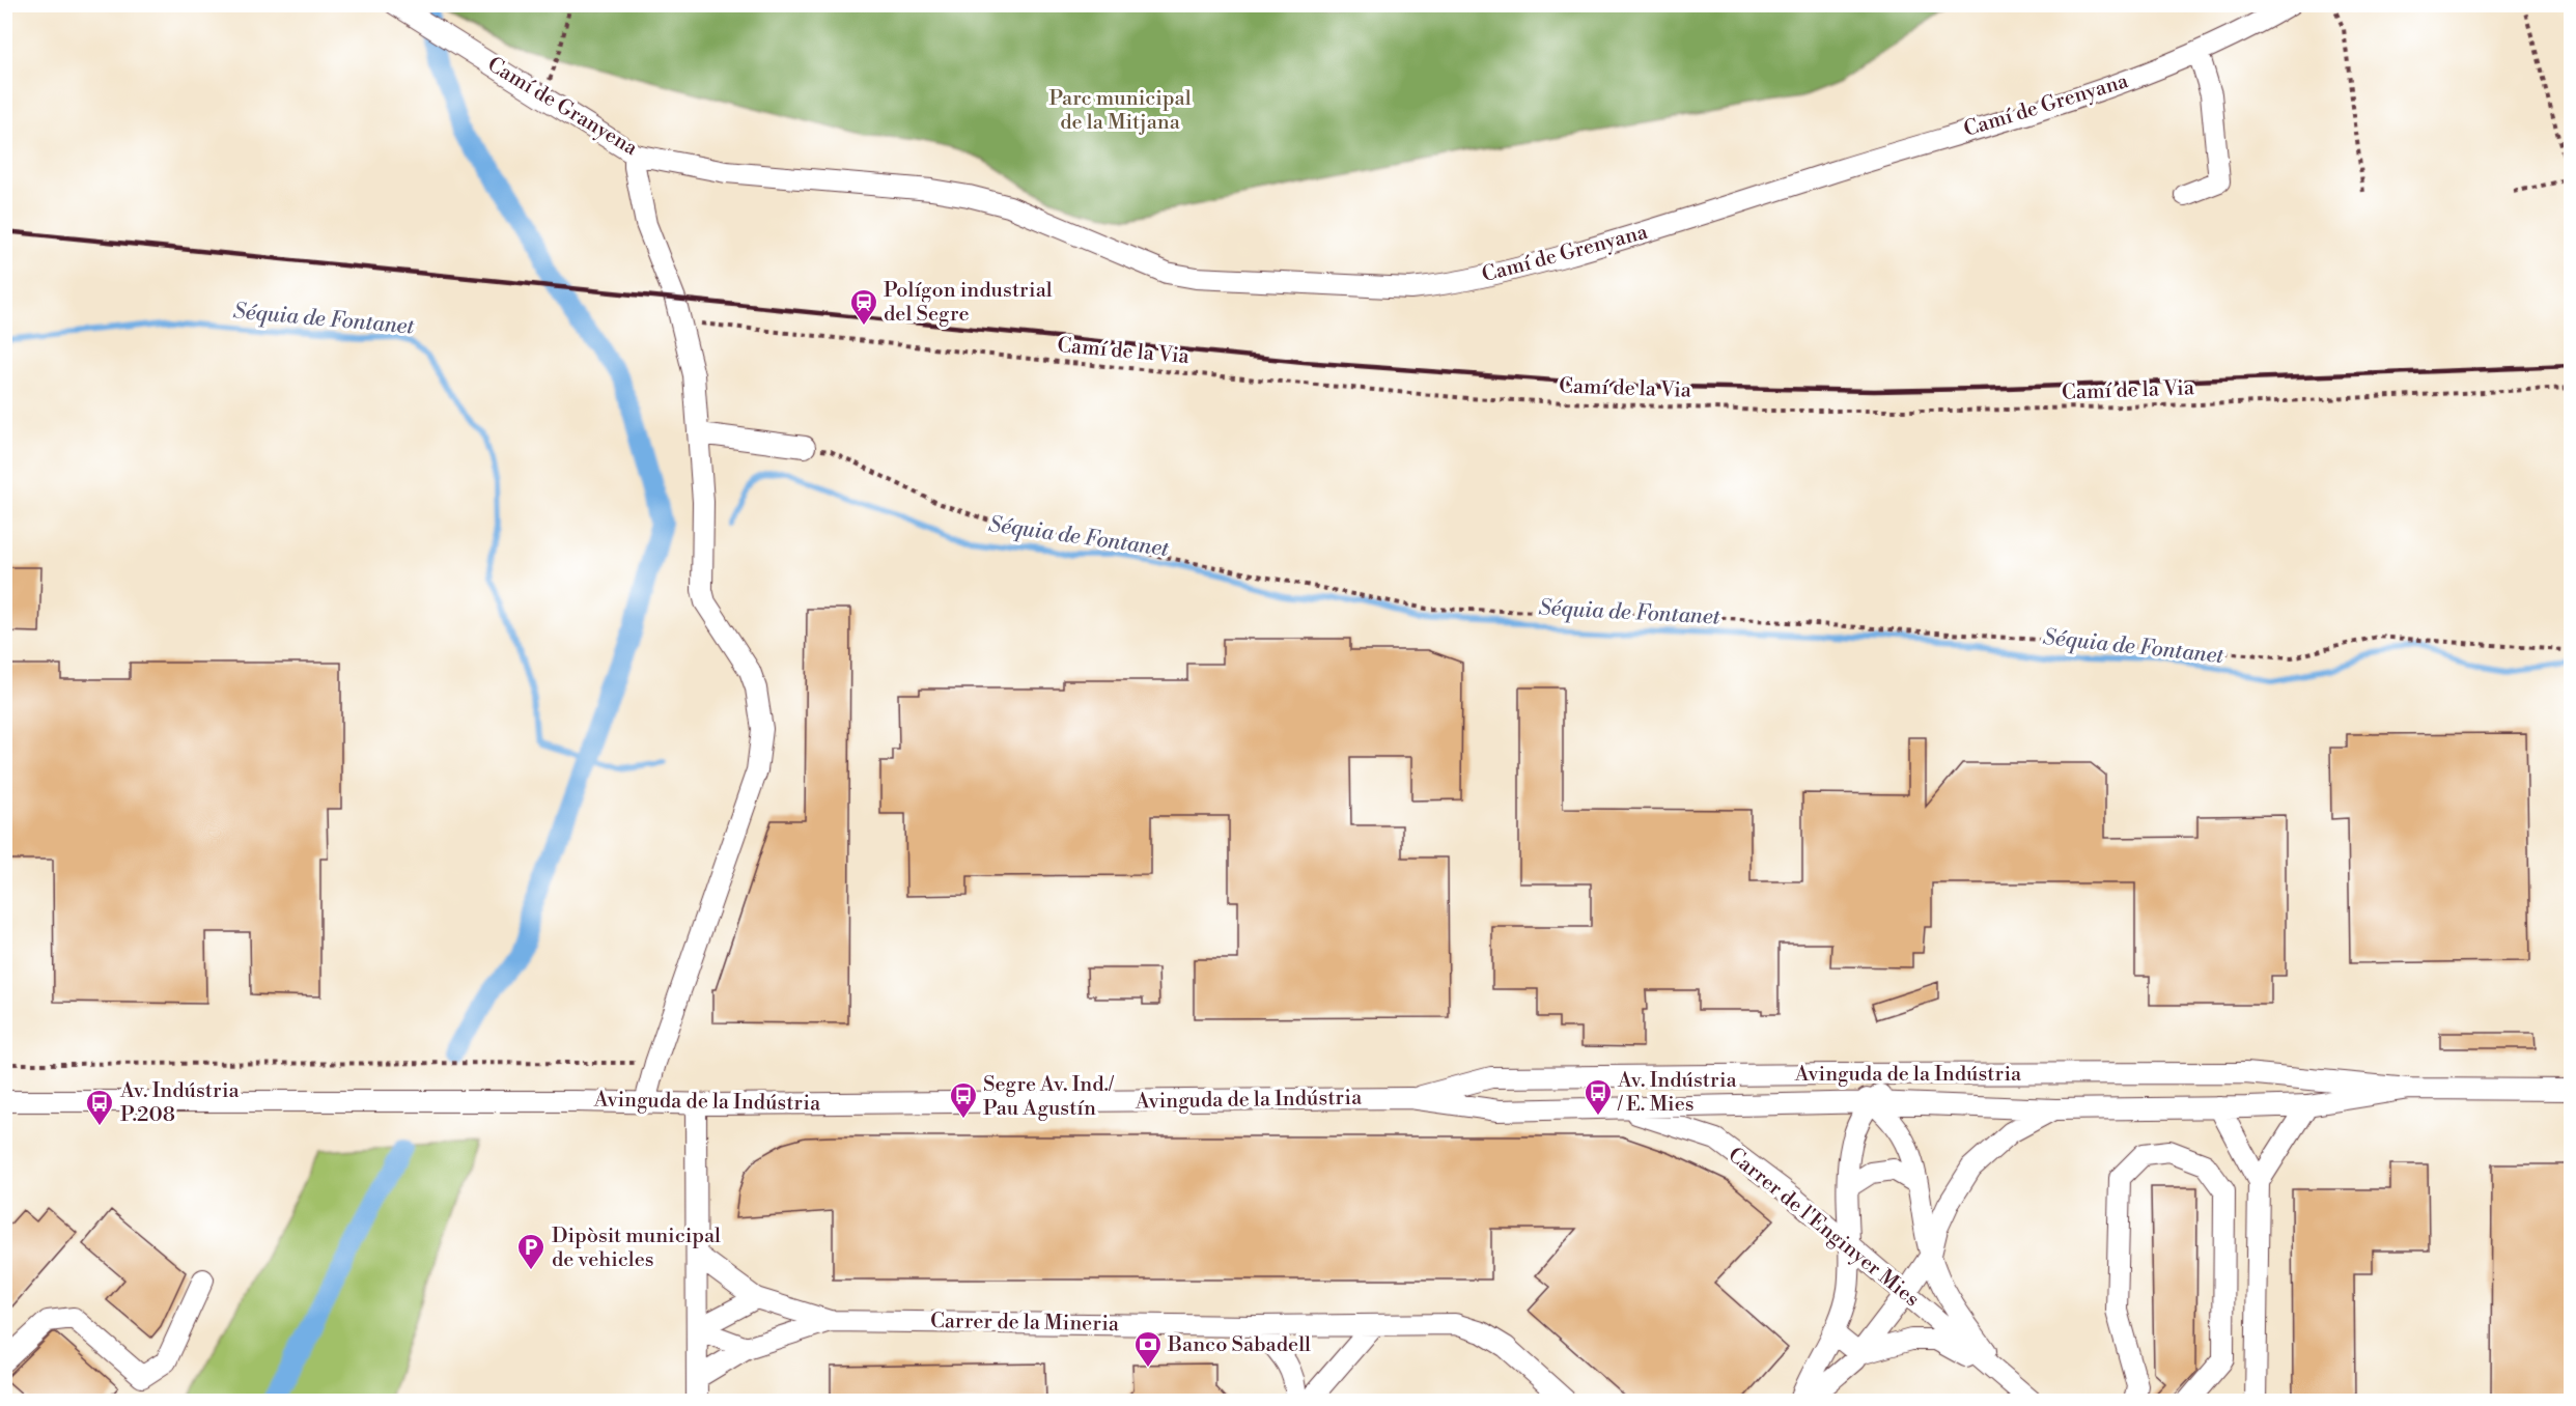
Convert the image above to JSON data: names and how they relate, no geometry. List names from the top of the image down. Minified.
{"streets":{"street":["Camí de Grenyana","Camí de Granyena","Avinguda de la Indústria","Carrer de l'Enginyer Mies","Carrer de la Mineria"],"path":["Camí de la Via"]},"crossings":[["Camí de Grenyana","Camí de Granyena"],["Avinguda de la Indústria","Carrer de l'Enginyer Mies"]],"water":["Séquia de Fontanet"],"parks":["Parc municipal de la Mitjana"],"places":{"station":["Polígon industrial del Segre"],"bus stop":["Av. Indústria / E. Mies","Segre Av. Ind./ Pau Agustín","Av. Indústria P.208"],"parking":["Dipòsit municipal de vehicles"],"bank":["Banco Sabadell"]}}
